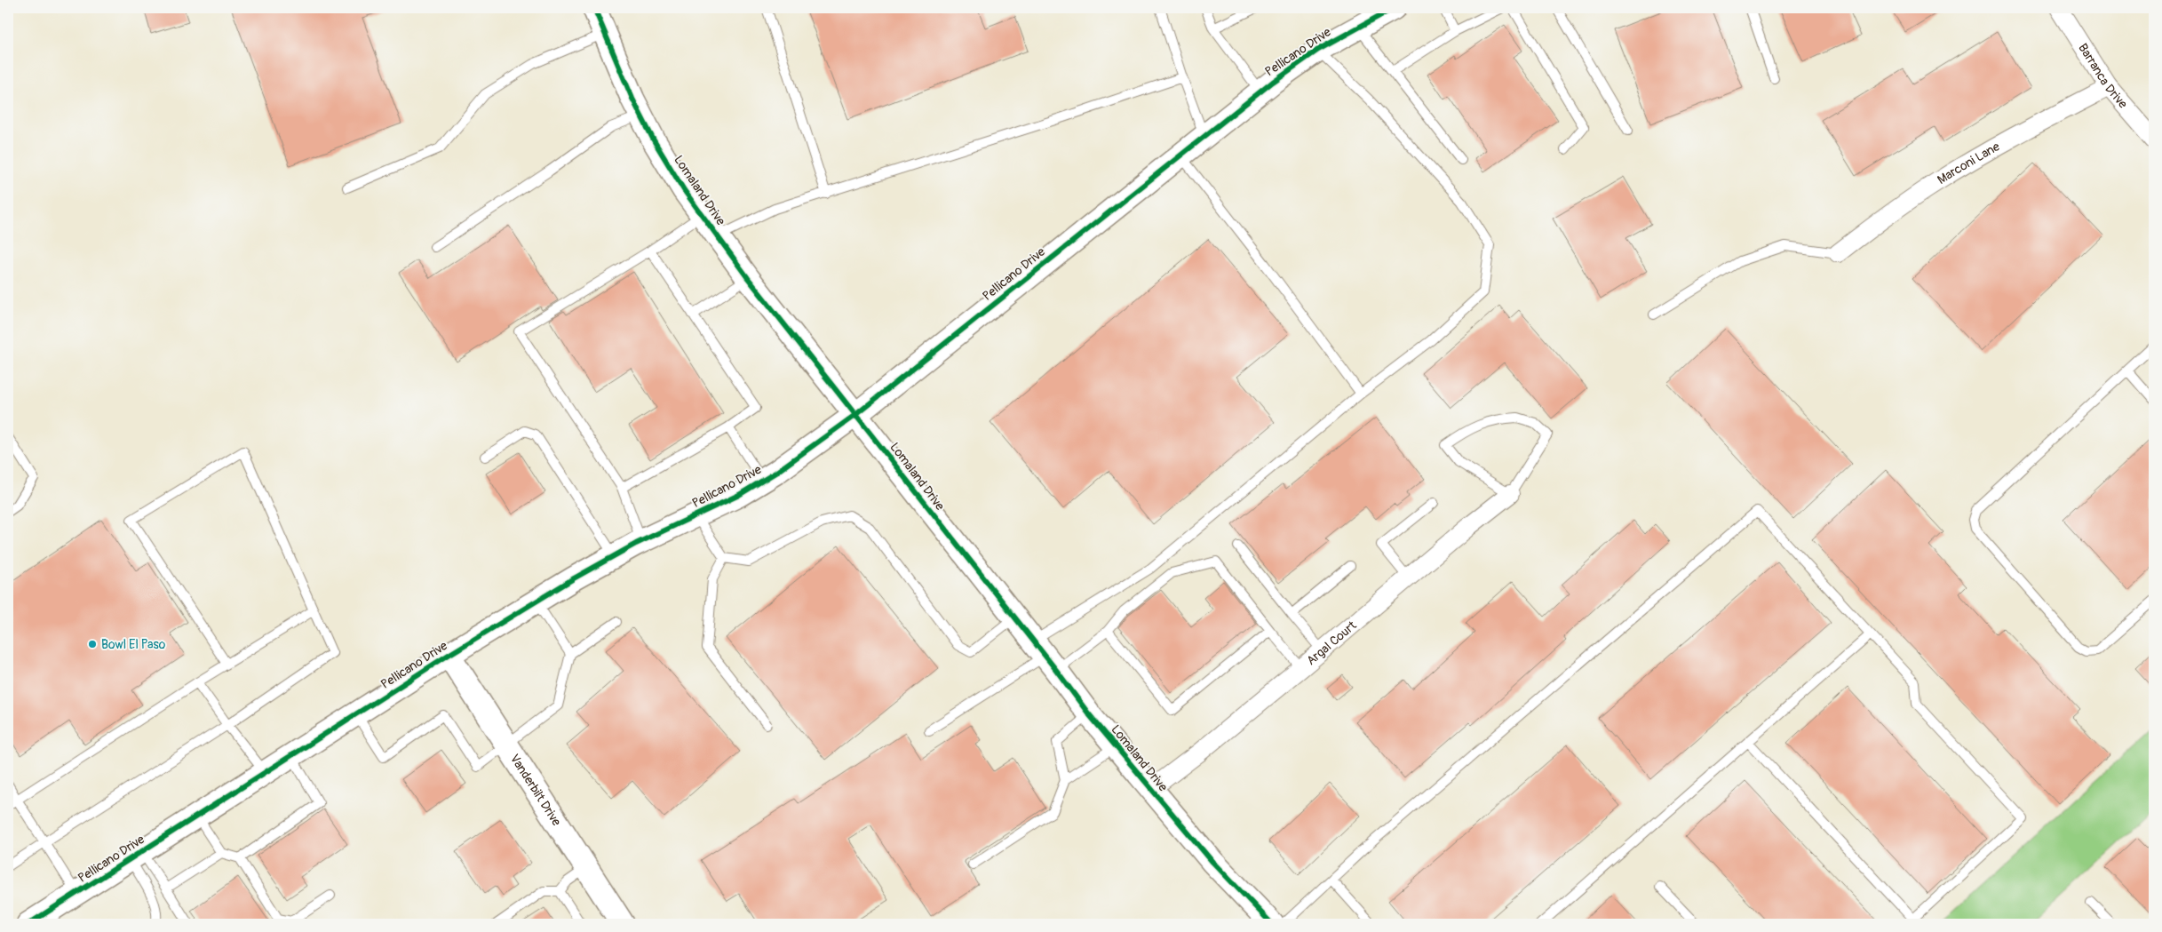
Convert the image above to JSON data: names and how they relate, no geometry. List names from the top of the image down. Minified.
{"streets":{"street":["Pellicano Drive","Barranca Drive","Marconi Lane","Lomaland Drive","Argal Court","Vanderbilt Drive"]},"crossings":[["Pellicano Drive","Lomaland Drive"],["Pellicano Drive","Vanderbilt Drive"],["Barranca Drive","Marconi Lane"],["Lomaland Drive","Argal Court"]],"places":["Bowl El Paso"]}
